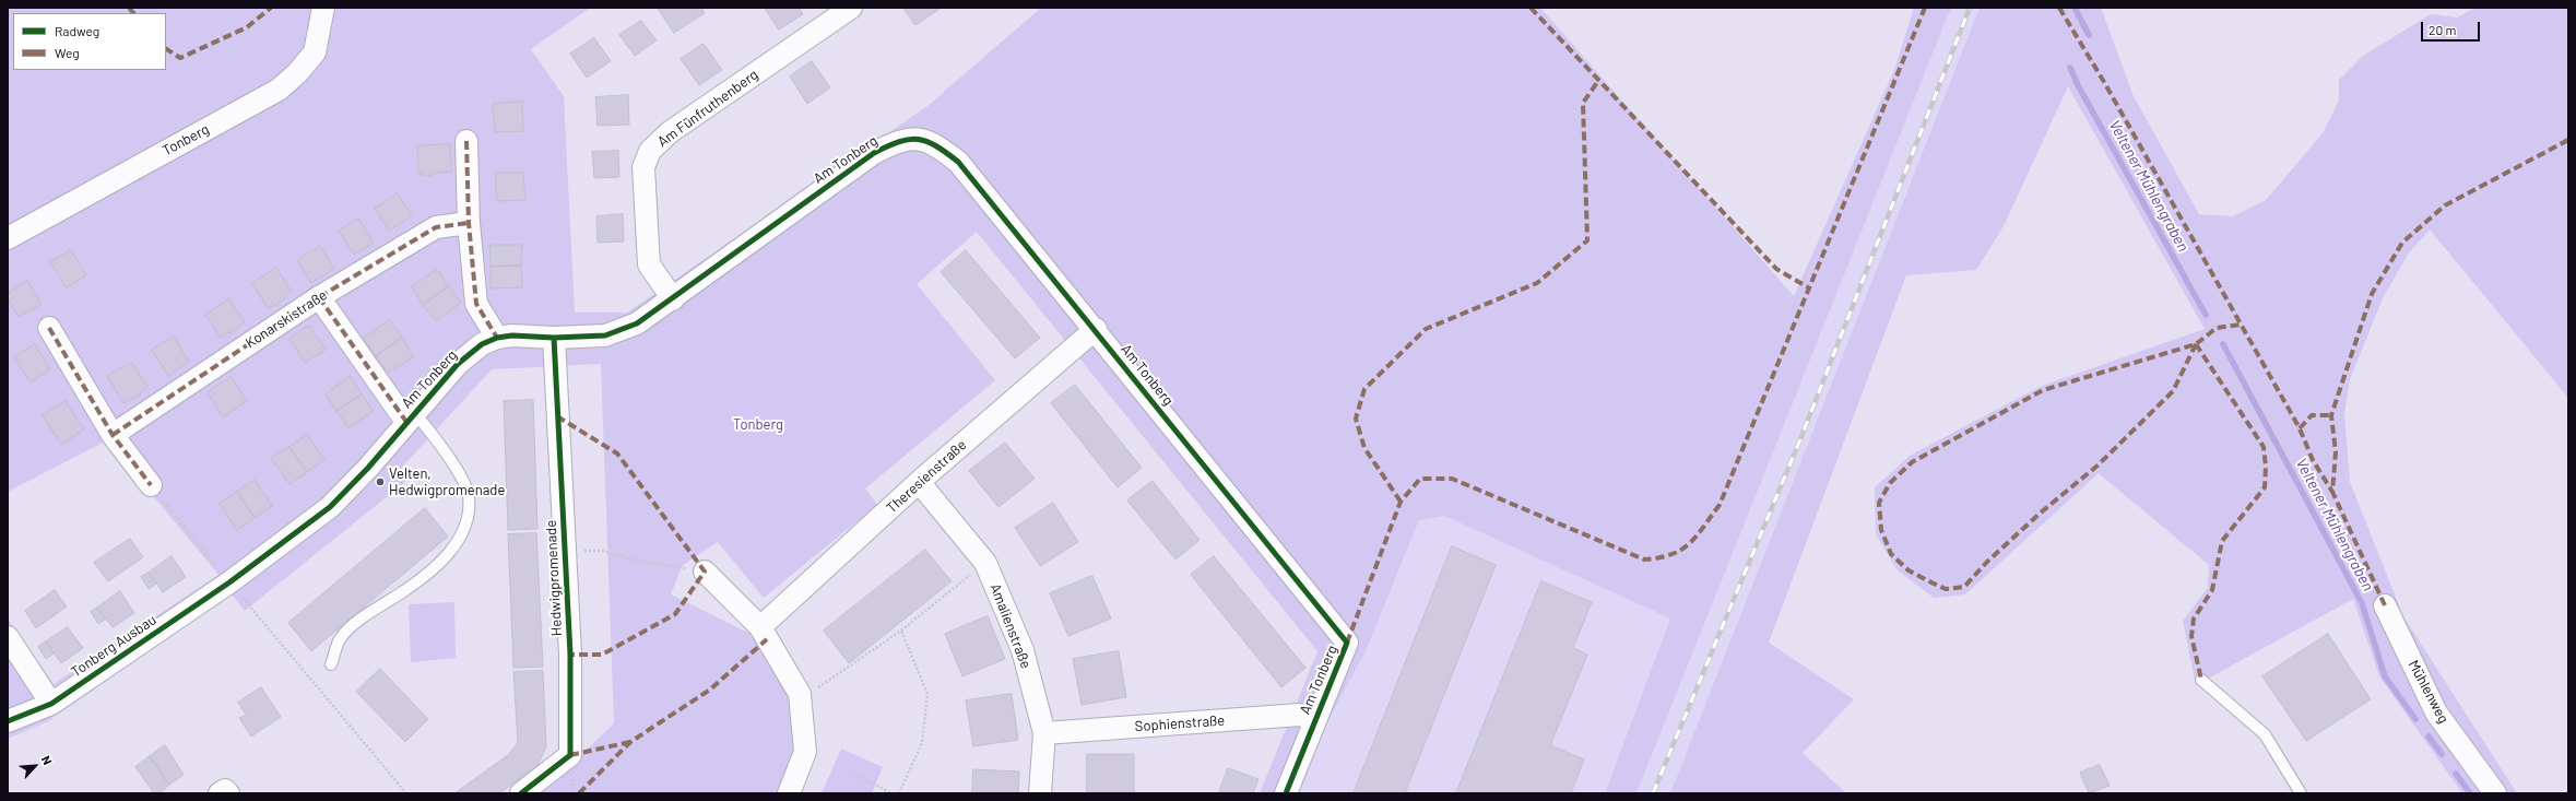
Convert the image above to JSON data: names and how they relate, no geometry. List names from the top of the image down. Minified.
{"streets":{"street":["Am Fünfruthenberg","Tonberg","Am Tonberg","Konarskistraße","Theresienstraße","Hedwigpromenade","Amalienstraße","Tonberg Ausbau","Mühlenweg","Sophienstraße"]},"crossings":[["Am Fünfruthenberg","Am Tonberg"],["Am Tonberg","Theresienstraße"],["Am Tonberg","Hedwigpromenade"],["Am Tonberg","Tonberg Ausbau"],["Am Tonberg","Sophienstraße"],["Theresienstraße","Amalienstraße"],["Amalienstraße","Sophienstraße"]],"water":["Veltener Mühlengraben"],"parks":["Tonberg"],"places":["Velten, Hedwigpromenade"],"legend":["Radweg","Weg"],"scale_bar":"20 m","north":"top right"}
